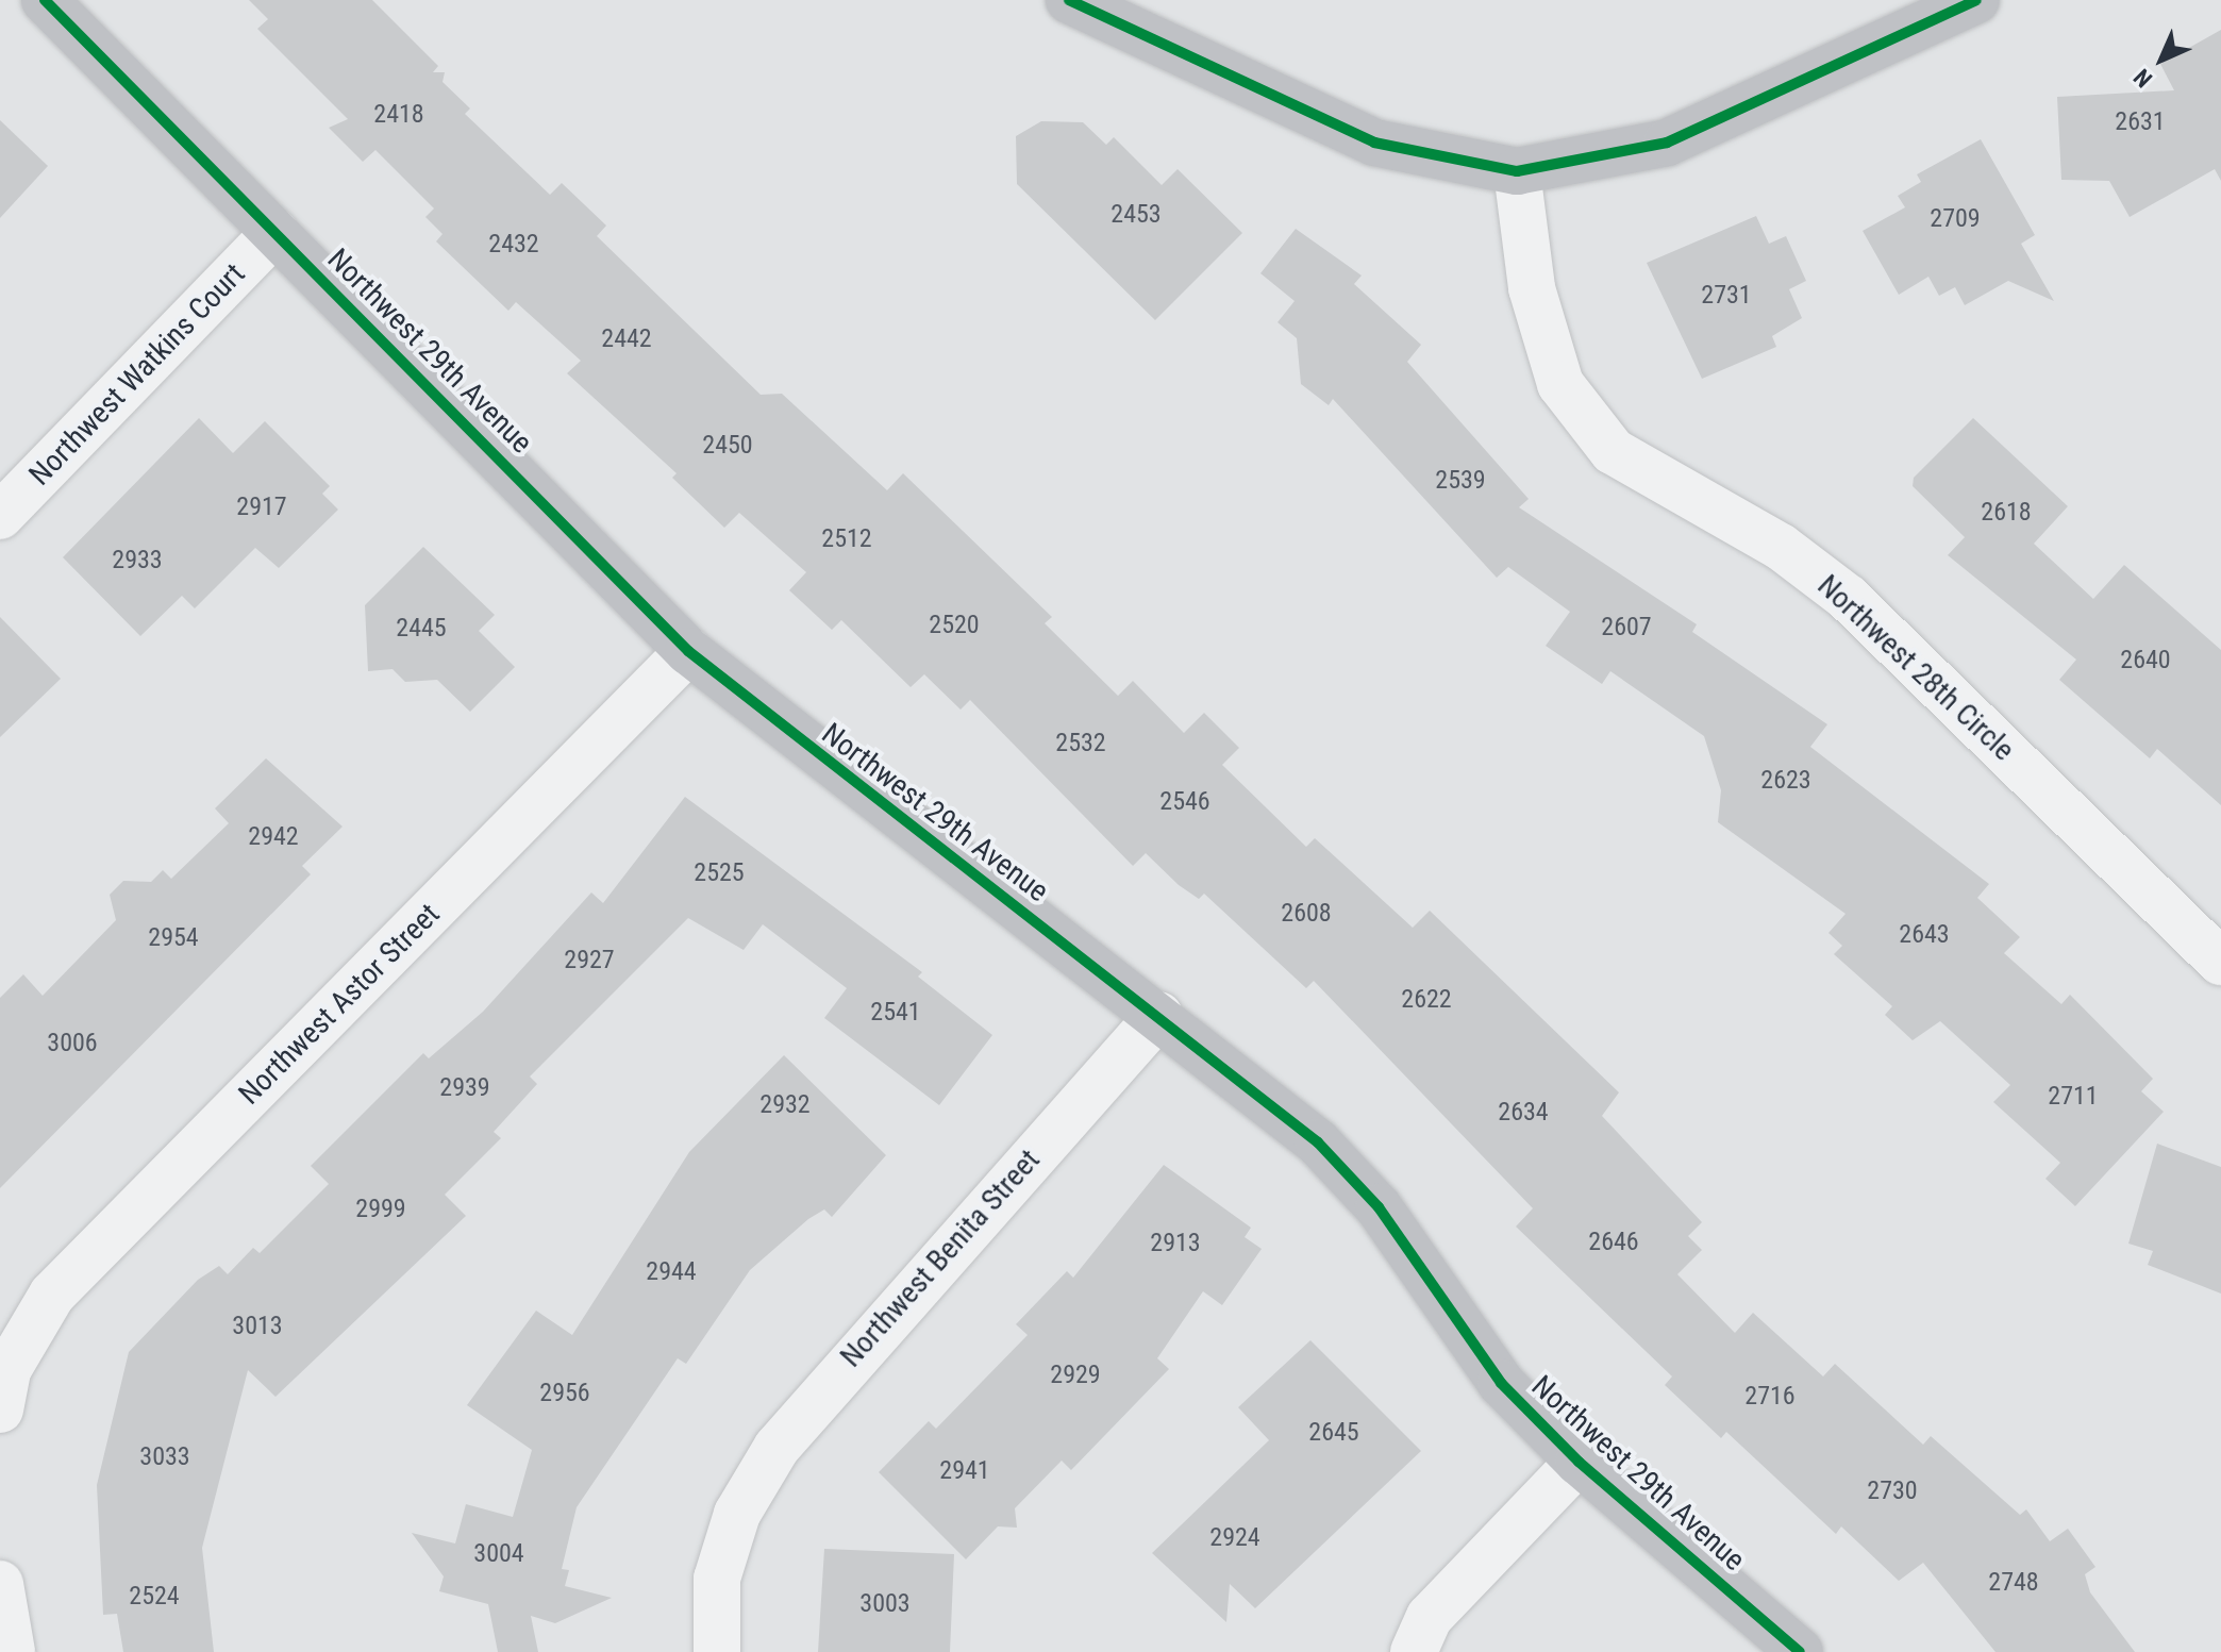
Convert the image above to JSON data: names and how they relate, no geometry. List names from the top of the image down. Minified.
{"streets":{"street":["Northwest 29th Avenue","Northwest Watkins Court","Northwest 28th Circle","Northwest Astor Street","Northwest Benita Street"]},"crossings":[["Northwest 29th Avenue","Northwest Watkins Court"],["Northwest 29th Avenue","Northwest Astor Street"],["Northwest 29th Avenue","Northwest Benita Street"]],"house_numbers":["2418","2631","2453","2709","2432","2731","2442","2450","2539","2917","2618","2512","2933","2520","2607","2445","2640","2532","2623","2546","2942","2525","2608","2643","2954","2927","2622","2541","3006","2939","2711","2932","2634","2999","2646","2913","2944","3013","2929","2956","2716","2645","3033","2941","2730","2924","3004","2748","2524","3003"],"north":"bottom left"}
